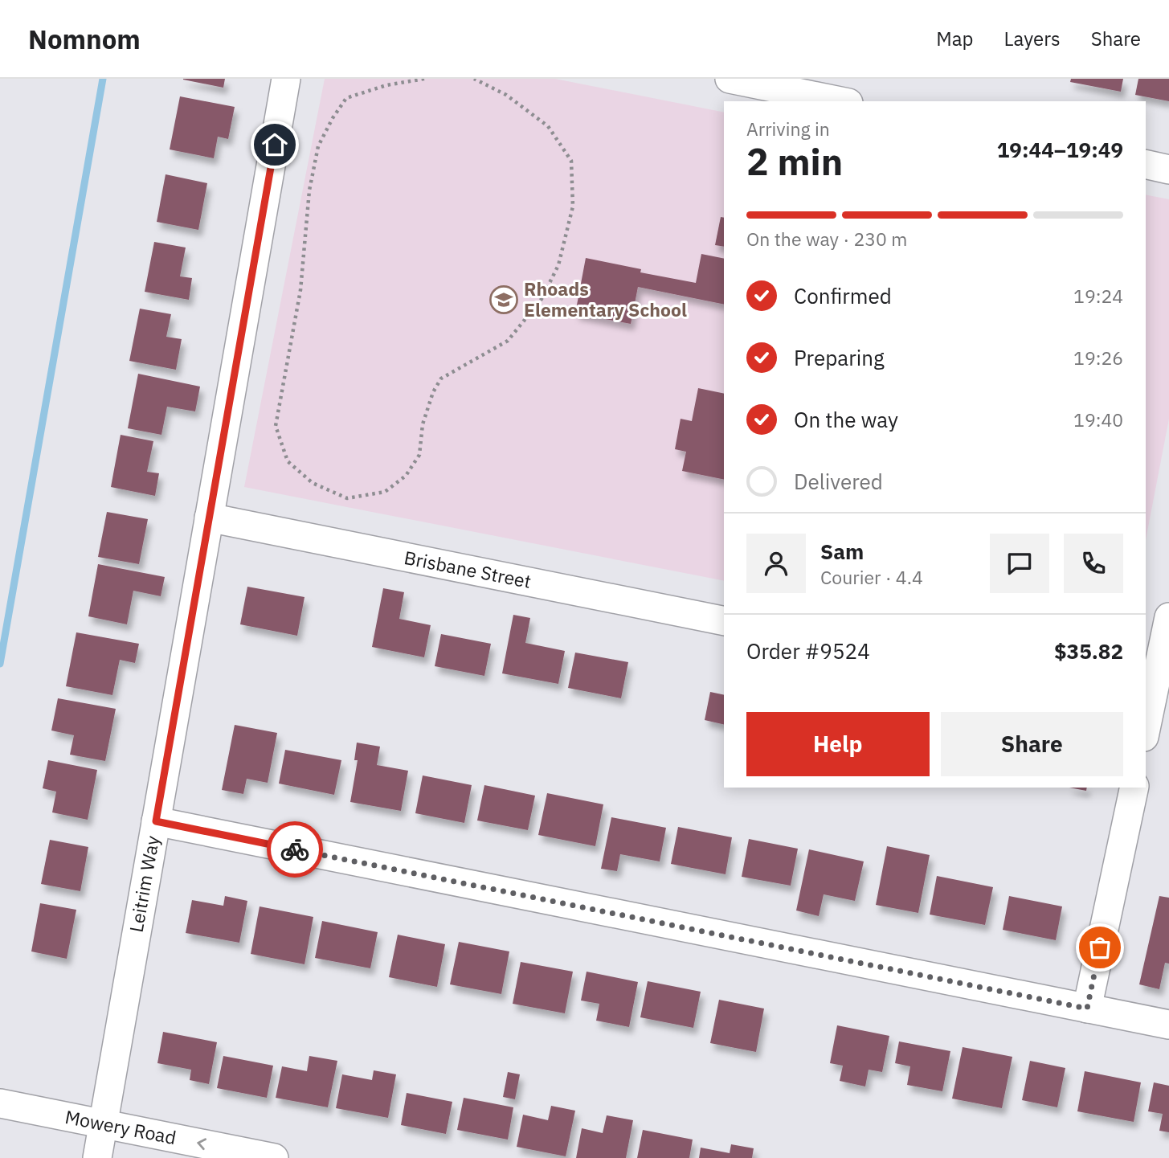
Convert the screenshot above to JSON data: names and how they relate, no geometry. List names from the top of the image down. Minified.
{"streets":{"street":["Brisbane Street","Leitrim Way","Mowery Road"]},"crossings":[["Brisbane Street","Leitrim Way"],["Leitrim Way","Mowery Road"]],"one_way":["Mowery Road"],"places":{"school or university":["Rhoads Elementary School"]},"page":{"header":"Nomnom","nav":["Map","Layers","Share"],"heading":["2 min","Arriving in","19:44–19:49"],"panel":["Sam","Courier · 4.4","Order #9524","$35.82"],"bar":"On the way · 230 m","list":[["Confirmed","19:24"],["Preparing","19:26"],["On the way","19:40"],"Delivered"],"buttons":["Help","Share"]}}
